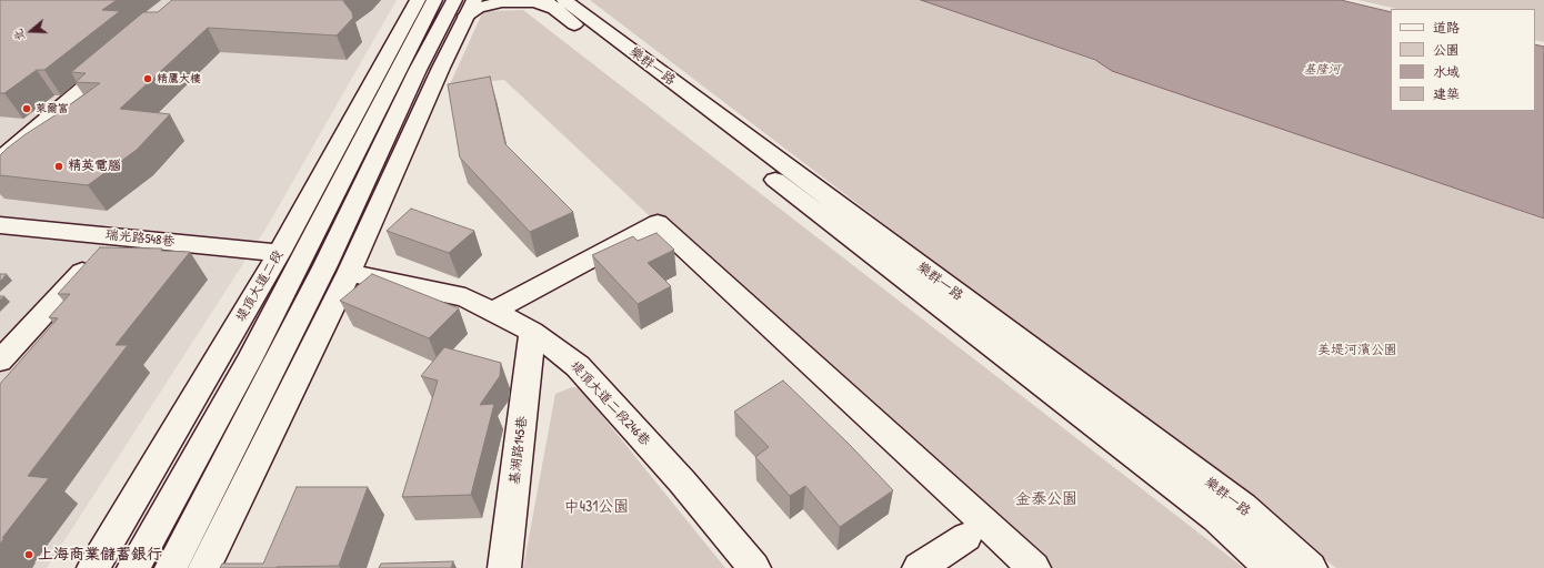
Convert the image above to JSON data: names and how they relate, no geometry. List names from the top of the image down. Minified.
{"streets":{"main road":["樂群一路","瑞光路548巷","堤頂大道二段","堤頂大道二段246巷","基湖路145巷"]},"crossings":[["瑞光路548巷","堤頂大道二段"],["堤頂大道二段246巷","基湖路145巷"]],"water":["基隆河"],"parks":["美堤河濱公園","金泰公園","中431公園"],"places":["精鷹大樓","萊爾富","精英電腦","上海商業儲蓄銀行"],"legend":["道路","公園","水域","建築"],"north":"left"}
